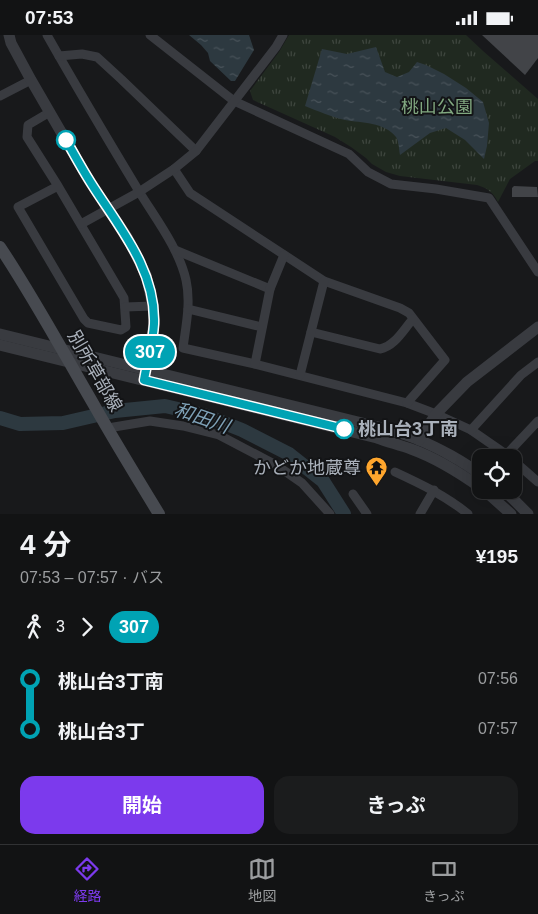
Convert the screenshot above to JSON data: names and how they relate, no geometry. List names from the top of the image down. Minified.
{"streets":{"main road":["別所草部線"]},"water":["和田川"],"parks":["桃山公園"],"places":{"other":["桃山台3丁南"],"temple":["かどか地蔵尊"]},"lines":["bus line 307"],"page":{"status":"07:53","on_map":"307","heading":["4 分","07:53 – 07:57 · バス","¥195"],"legs":["3","307"],"list":[{"name":"桃山台3丁南","value":"07:56"},{"name":"桃山台3丁","value":"07:57"}],"buttons":["開始","きっぷ"],"tabs":["経路","地図","きっぷ"]}}
